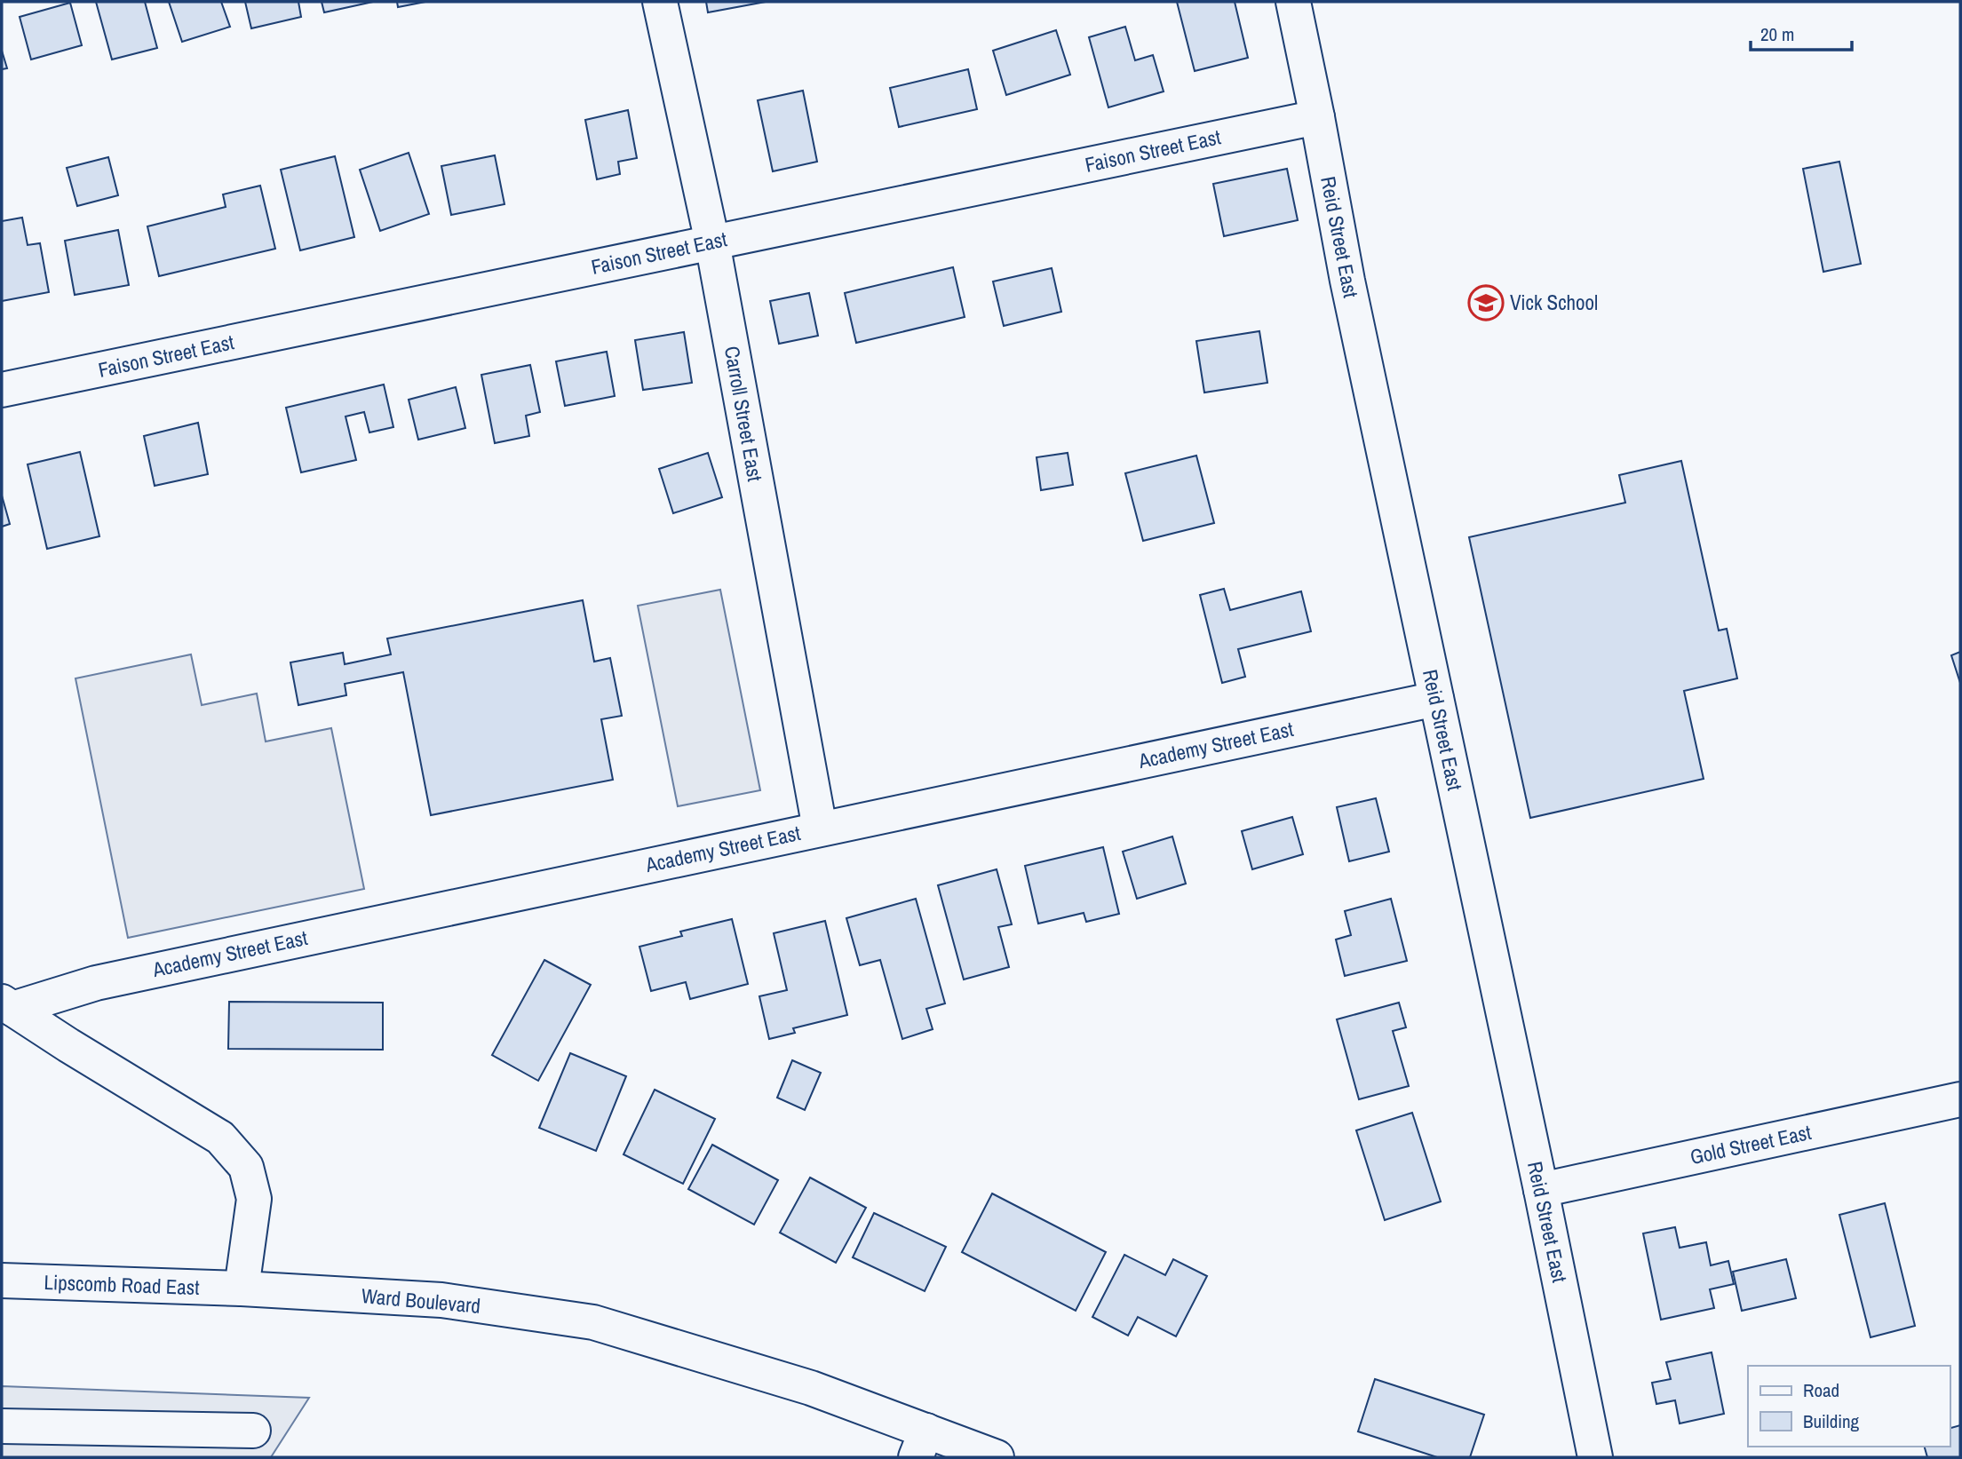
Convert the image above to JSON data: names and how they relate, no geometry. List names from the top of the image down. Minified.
{"streets":{"street":["Faison Street East","Reid Street East","Carroll Street East","Academy Street East","Gold Street East","Lipscomb Road East","Ward Boulevard"]},"crossings":[["Faison Street East","Reid Street East"],["Faison Street East","Carroll Street East"],["Reid Street East","Academy Street East"],["Reid Street East","Gold Street East"],["Carroll Street East","Academy Street East"],["Lipscomb Road East","Ward Boulevard"]],"places":{"school or university":["Vick School"]},"legend":["Road","Building"],"scale_bar":"20 m"}
